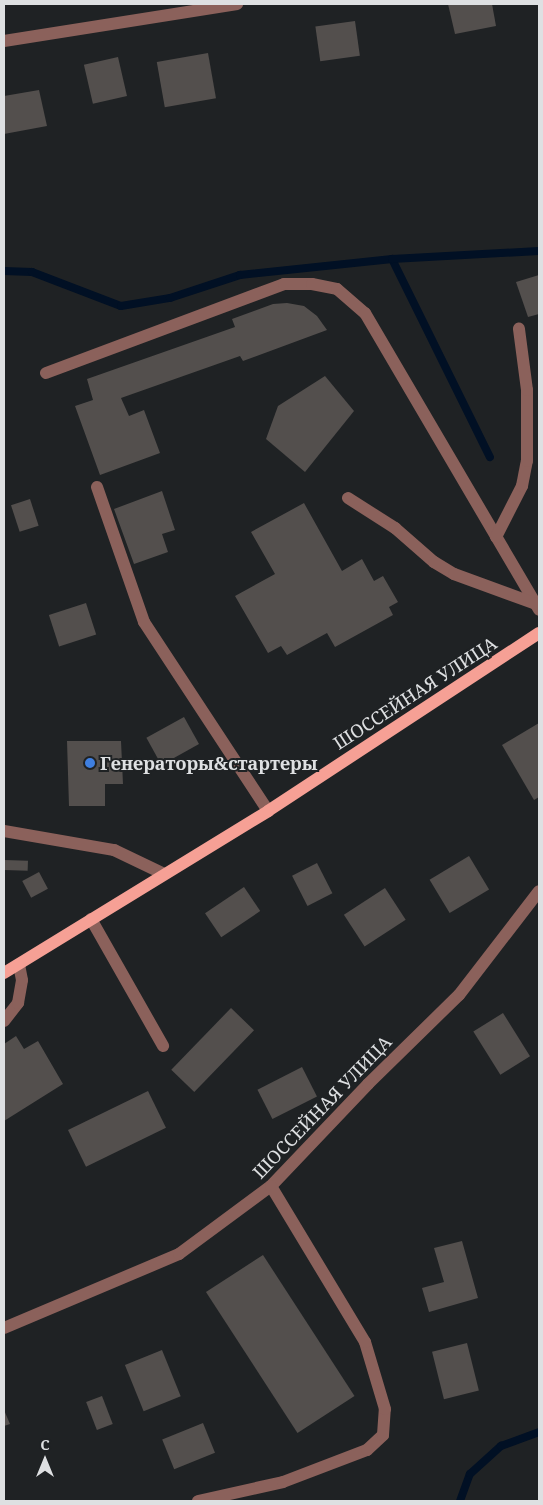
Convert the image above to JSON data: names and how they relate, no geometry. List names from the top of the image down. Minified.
{"streets":{"main road":["ШОССЕЙНАЯ УЛИЦА"]},"places":["Генераторы&стартеры"],"north":"top"}
